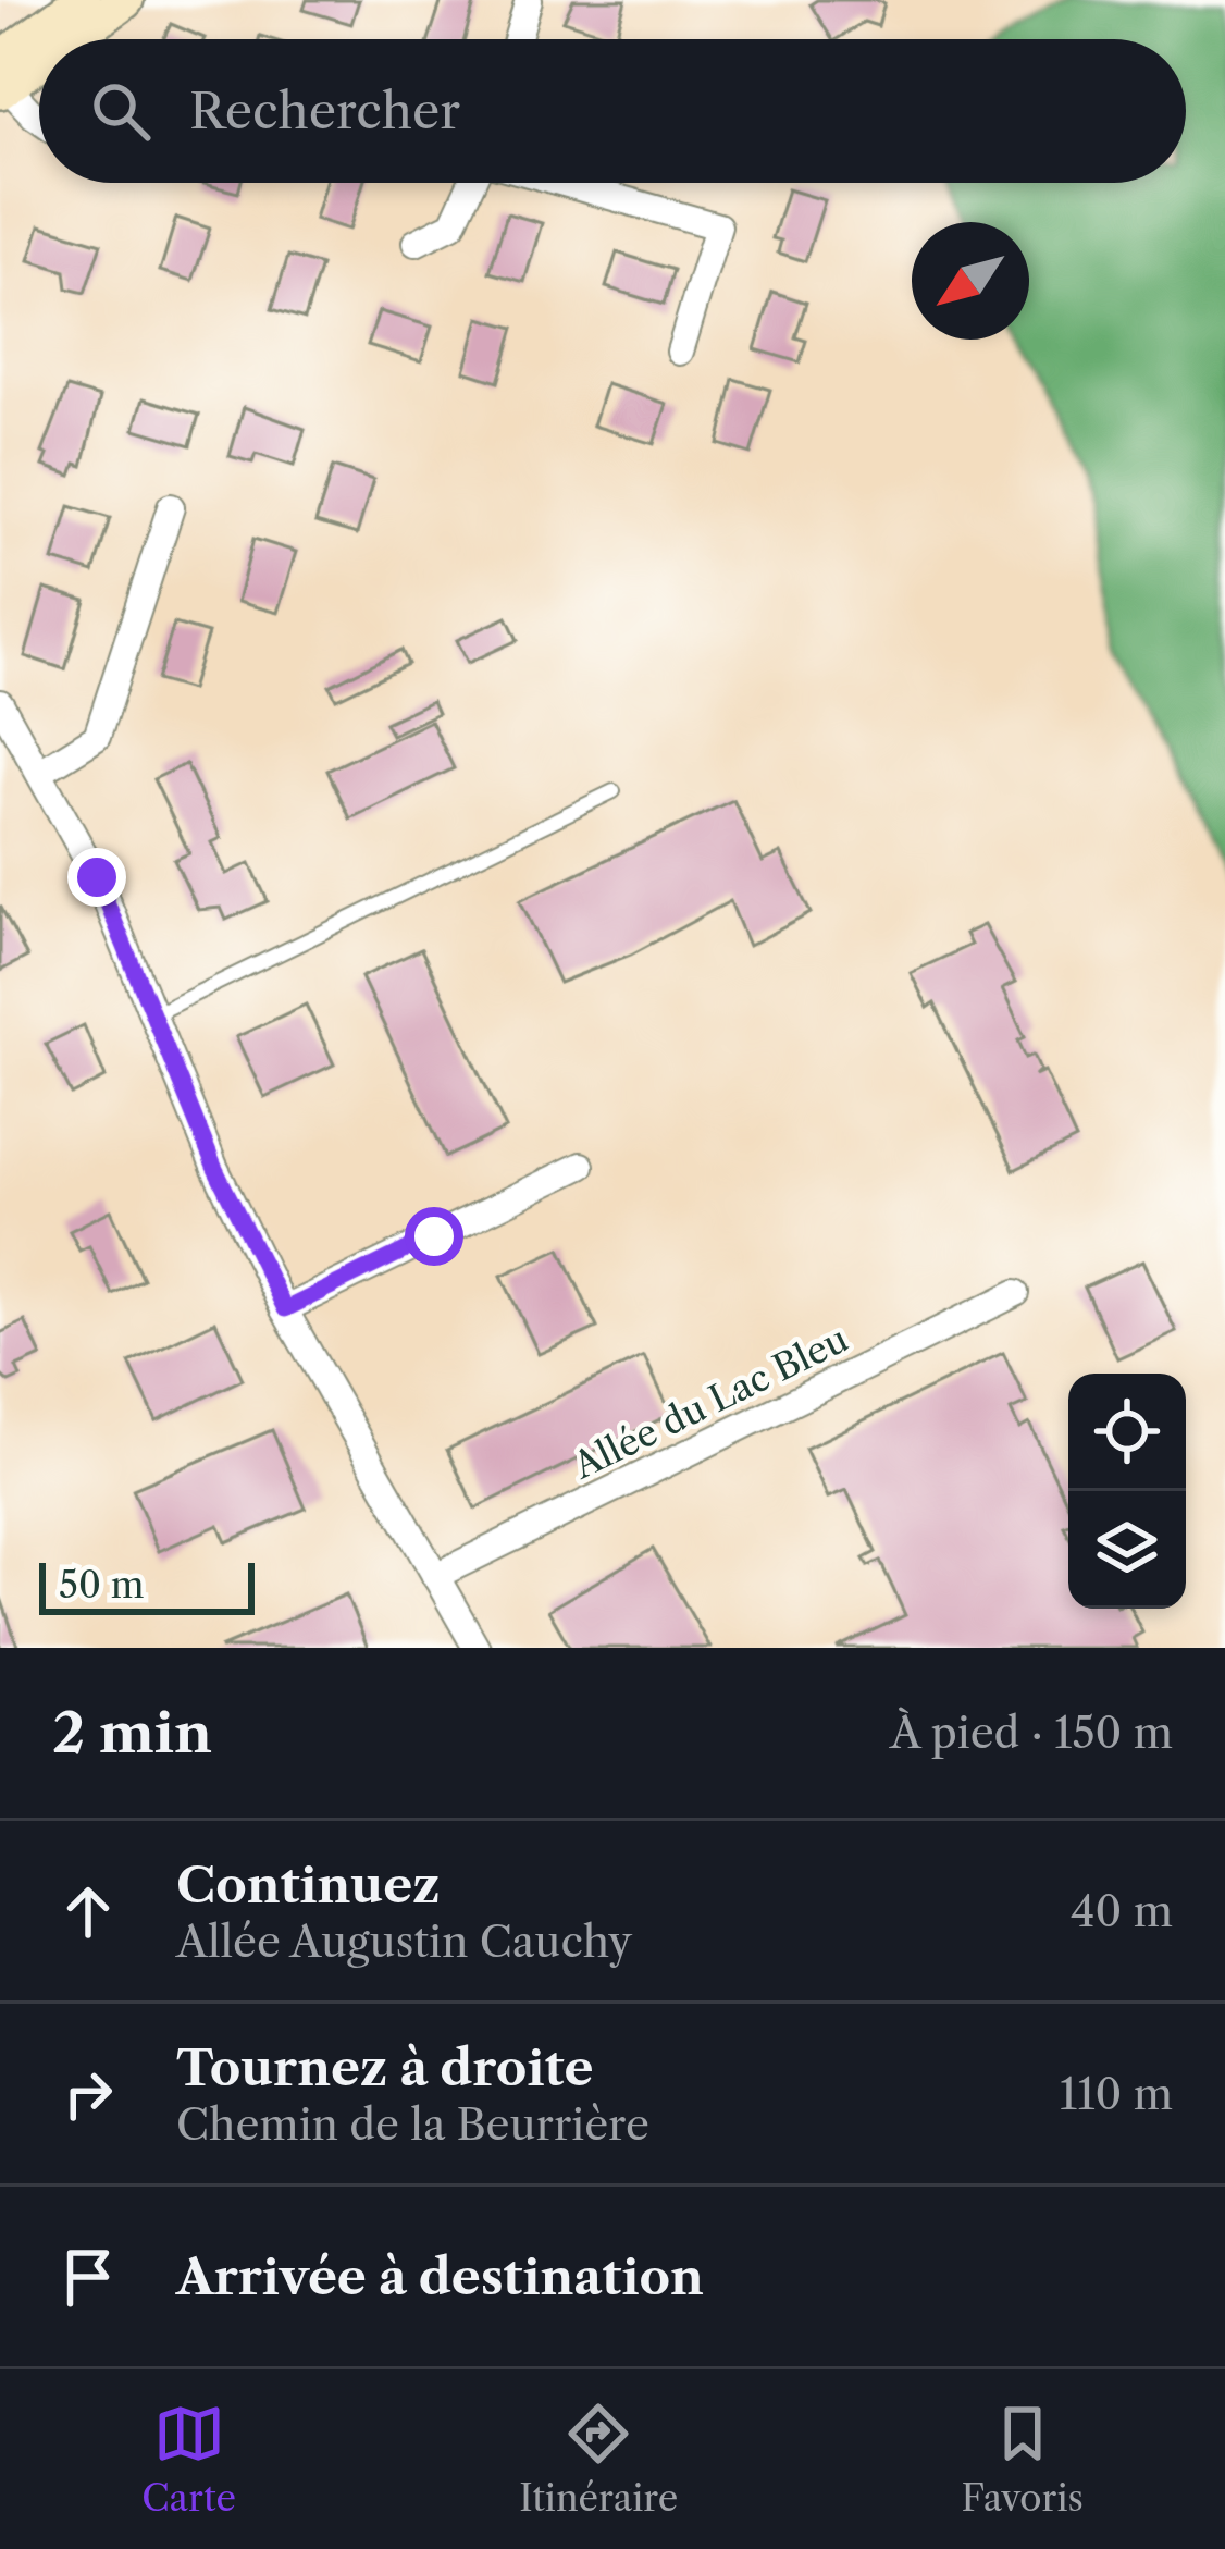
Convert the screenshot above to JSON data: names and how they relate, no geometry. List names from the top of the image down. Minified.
{"streets":{"street":["Allée du Lac Bleu"]},"scale_bar":"50 m","north":"bottom left","page":{"search":"Rechercher","scale":"50 m","heading":["2 min","À pied · 150 m"],"list":[["Continuez","Allée Augustin Cauchy","40 m"],["Tournez à droite","Chemin de la Beurrière","110 m"],"Arrivée à destination"],"nav":["Carte","Itinéraire","Favoris"]}}
